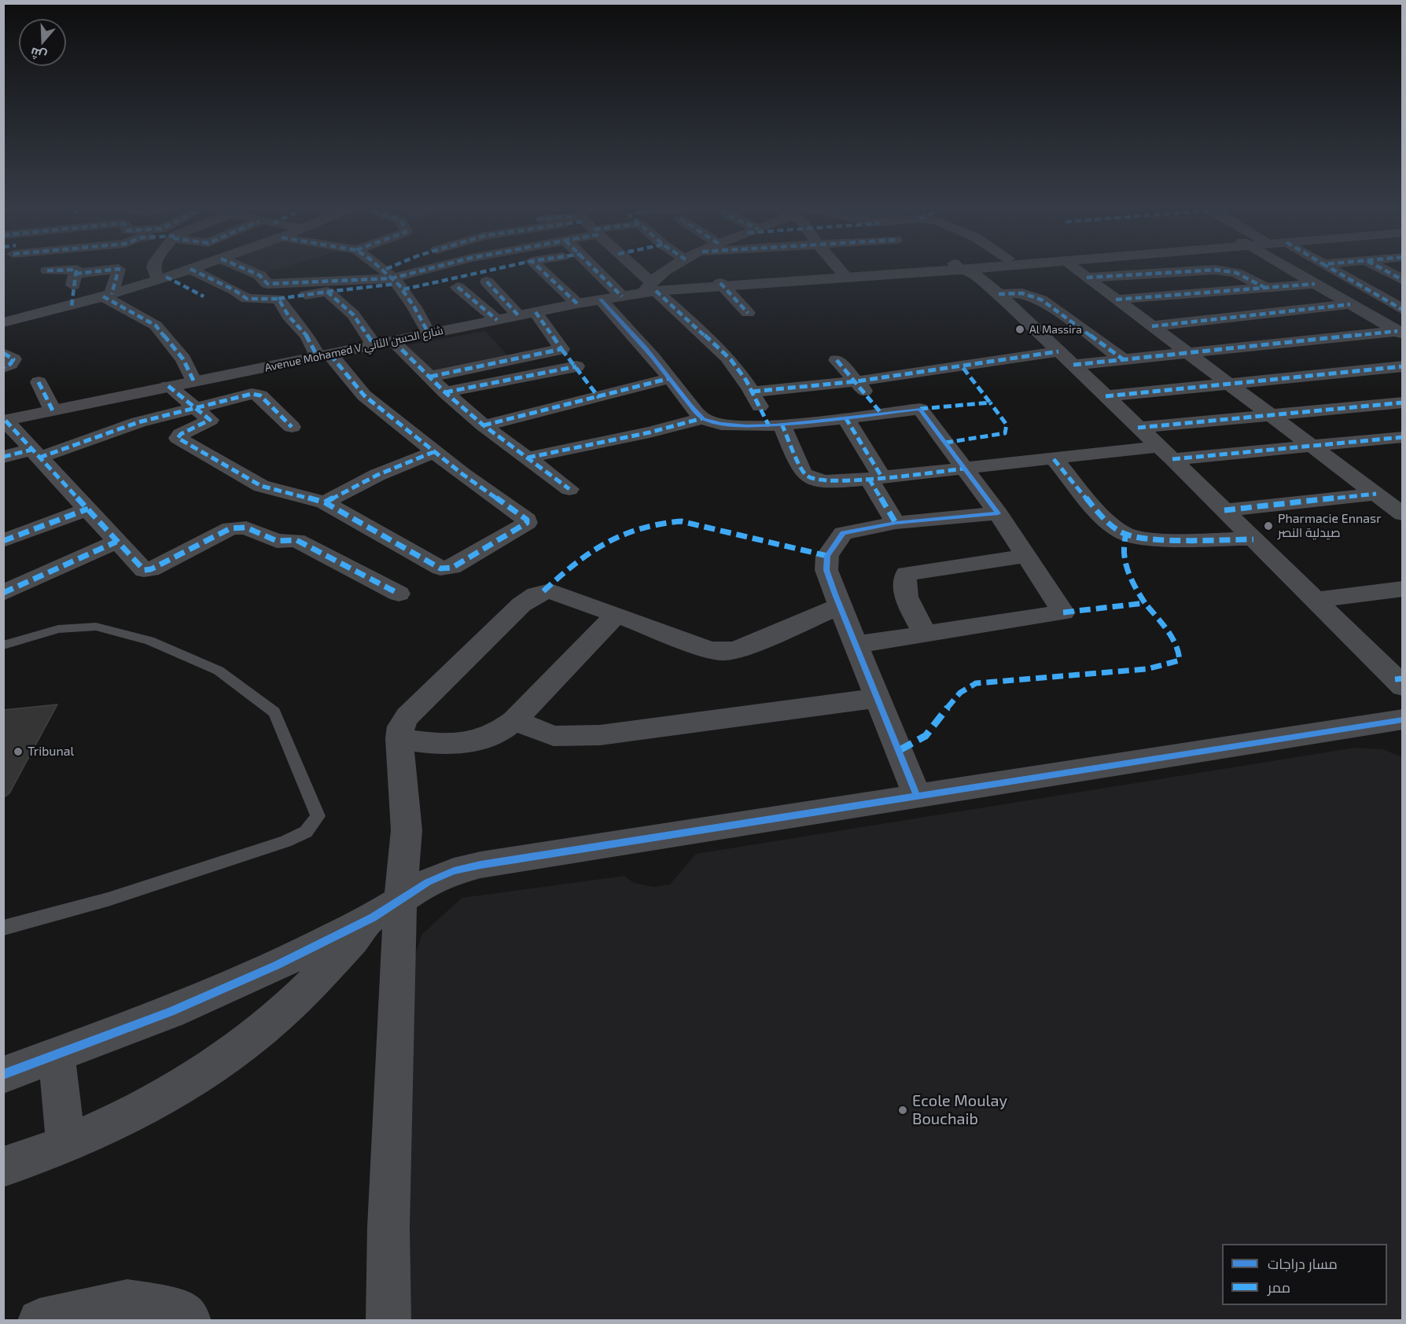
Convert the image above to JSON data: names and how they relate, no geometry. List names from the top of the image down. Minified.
{"streets":{"main road":["Avenue Mohamed V شارع الحسن الثاني"]},"places":["Al Massira","Pharmacie Ennasr صيدلية النصر","Tribunal","Ecole Moulay Bouchaib"],"legend":["مسار دراجات","ممر"],"north":"bottom"}
